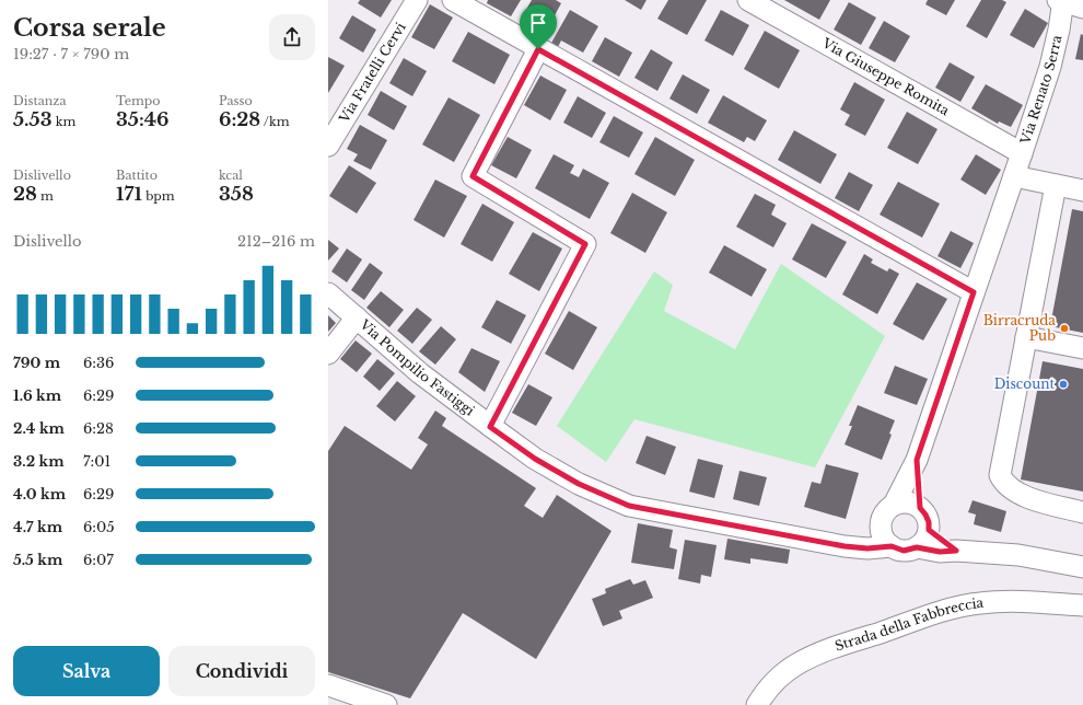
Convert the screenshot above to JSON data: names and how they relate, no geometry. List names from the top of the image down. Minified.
{"streets":{"street":["Via Fratelli Cervi","Via Giuseppe Romita","Via Renato Serra","Via Pompilio Fastiggi","Strada della Fabbreccia"]},"crossings":[["Via Giuseppe Romita","Via Renato Serra"],["Via Renato Serra","Via Pompilio Fastiggi"]],"places":["Birracruda Pub","Discount"],"page":{"heading":["Corsa serale","19:27 · 7 × 790 m"],"stats":[["Distanza","5.53 km"],["Tempo","35:46"],["Passo","6:28 /km"],["Dislivello","28 m"],["Battito","171 bpm"],["kcal","358"]],"chart":["Dislivello","212–216 m"],"list":[{"name":"790 m","note":"6:36"},{"name":"1.6 km","note":"6:29"},{"name":"2.4 km","note":"6:28"},{"name":"3.2 km","note":"7:01"},{"name":"4.0 km","note":"6:29"},{"name":"4.7 km","note":"6:05"},{"name":"5.5 km","note":"6:07"}],"buttons":["Salva","Condividi"]}}
